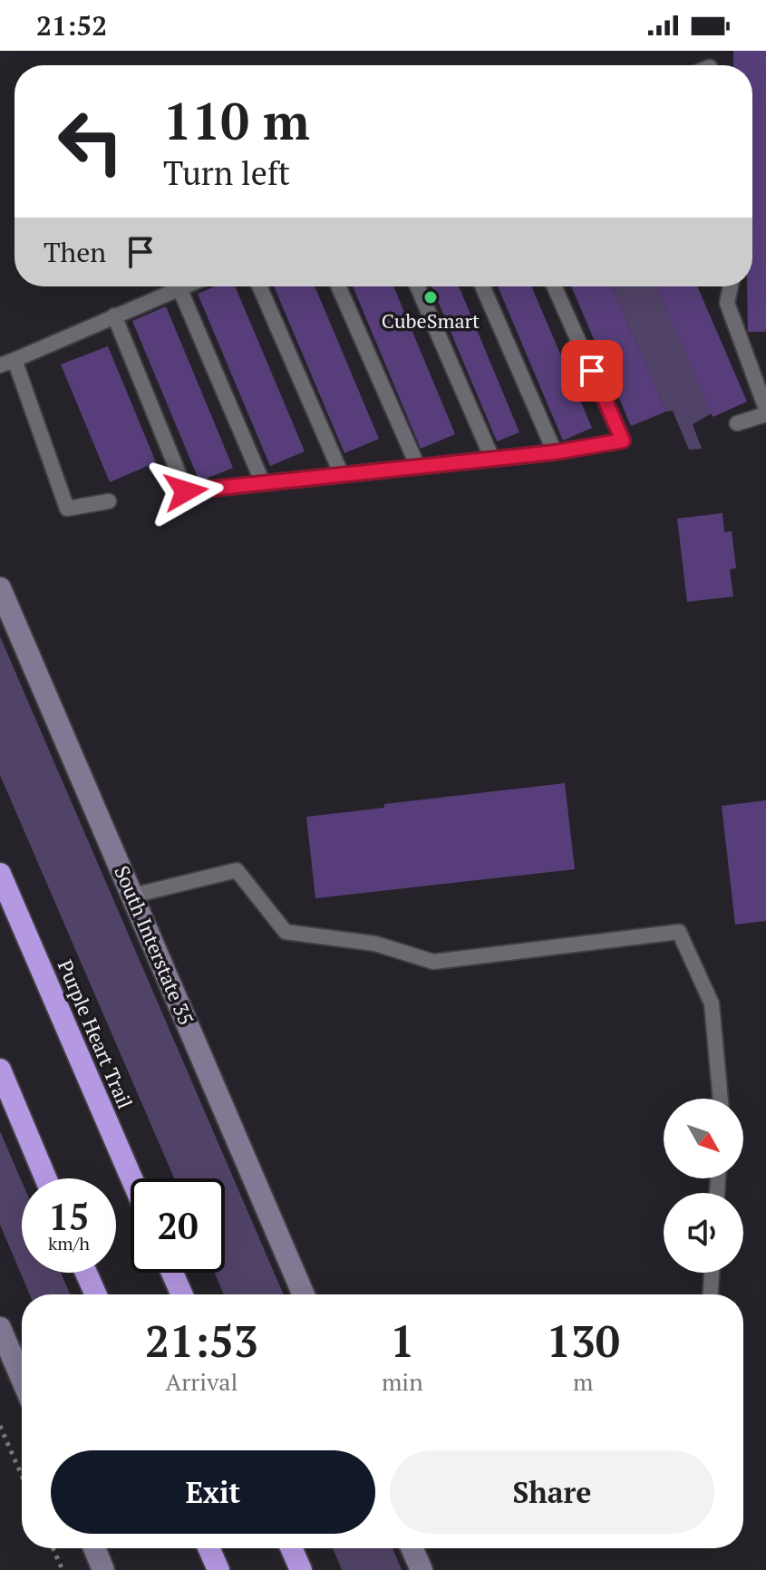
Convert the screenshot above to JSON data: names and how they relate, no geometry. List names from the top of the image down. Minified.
{"streets":{"highway":["Purple Heart Trail"],"main road":["South Interstate 35"]},"places":["CubeSmart"],"north":"bottom right","page":{"status":"21:52","turn":["110 m","Turn left"],"then":"Then","speed":"15 km/h","limit":"20","eta":["21:53","Arrival","1","min","130","m"],"buttons":["Exit","Share"]}}
